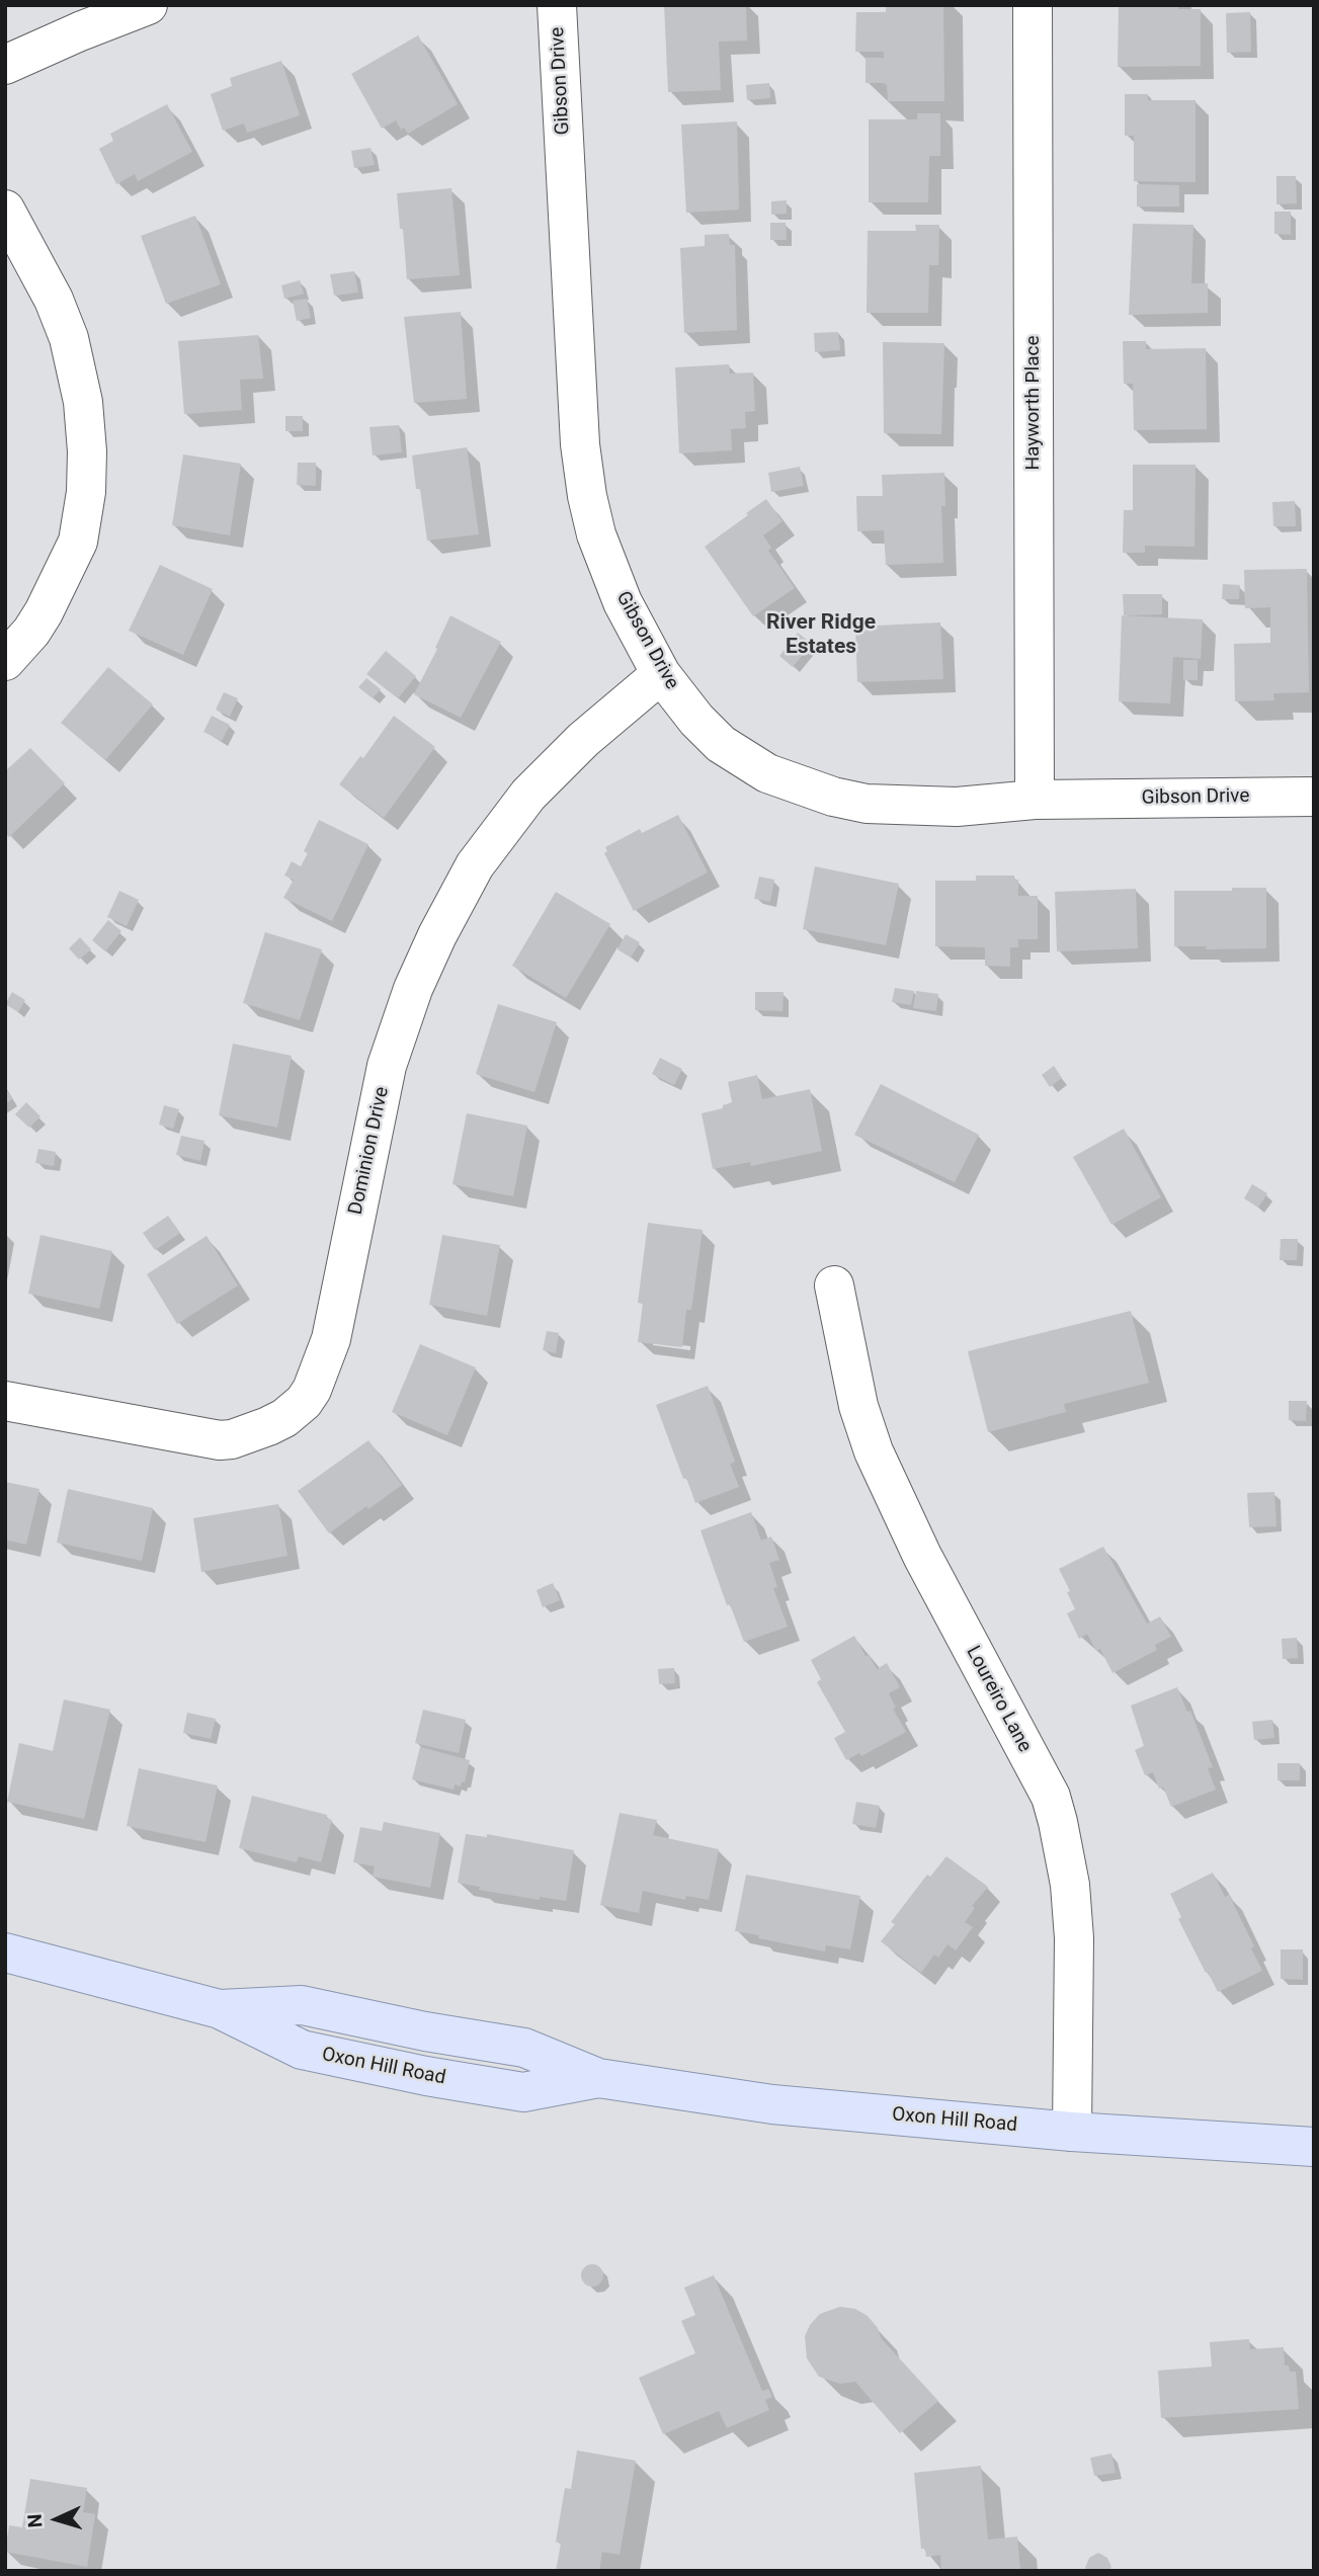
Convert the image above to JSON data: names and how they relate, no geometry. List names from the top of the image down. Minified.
{"streets":{"main road":["Oxon Hill Road"],"street":["Gibson Drive","Hayworth Place","Dominion Drive","Loureiro Lane"]},"crossings":[["Gibson Drive","Hayworth Place"],["Gibson Drive","Dominion Drive"],["Loureiro Lane","Oxon Hill Road"]],"districts":["River Ridge Estates"],"north":"left"}
